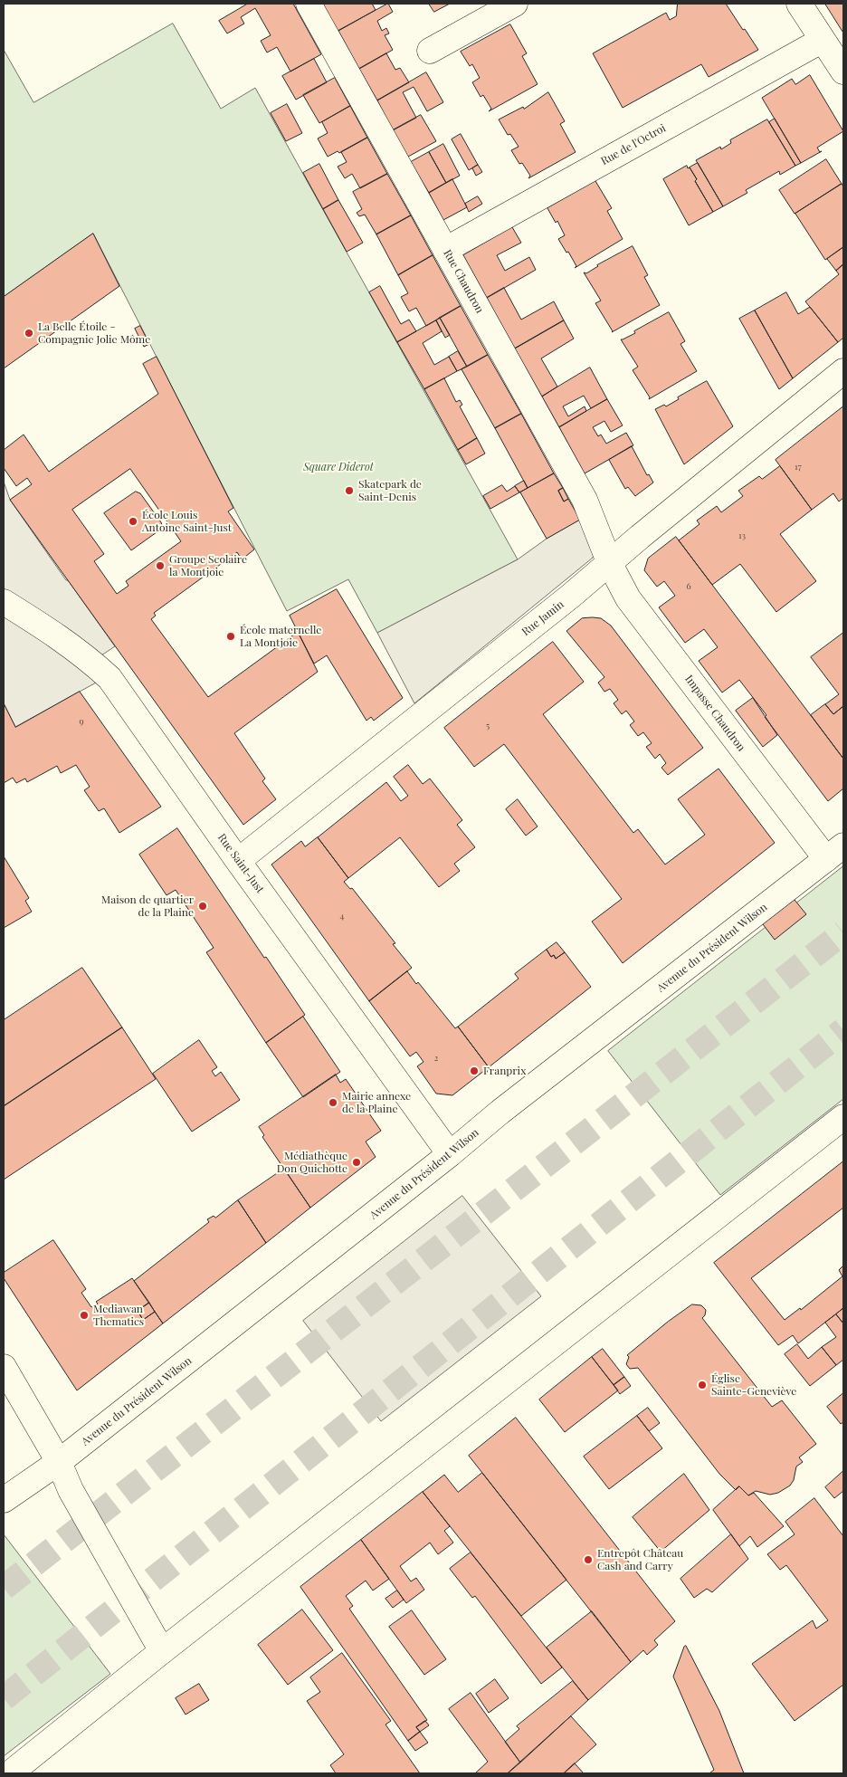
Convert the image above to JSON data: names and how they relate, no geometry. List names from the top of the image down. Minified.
{"streets":{"street":["Rue de l'Octroi","Rue Chaudron","Rue Jamin","Impasse Chaudron","Rue Saint-Just","Avenue du Président Wilson"]},"crossings":[["Rue de l'Octroi","Rue Chaudron"],["Rue Chaudron","Rue Jamin"],["Rue Chaudron","Impasse Chaudron"],["Rue Jamin","Impasse Chaudron"],["Rue Jamin","Rue Saint-Just"],["Impasse Chaudron","Avenue du Président Wilson"],["Rue Saint-Just","Avenue du Président Wilson"]],"parks":["Square Diderot"],"places":["La Belle Étoile - Compagnie Jolie Môme","Skatepark de Saint-Denis","École Louis Antoine Saint-Just","Groupe Scolaire la Montjoie","École maternelle La Montjoie","Maison de quartier de la Plaine","Franprix","Mairie annexe de la Plaine","Médiathèque Don Quichotte","Mediawan Thematics","Église Sainte-Geneviève","Entrepôt Château Cash and Carry"],"house_numbers":["17","13","6","9","5","4","2"]}
